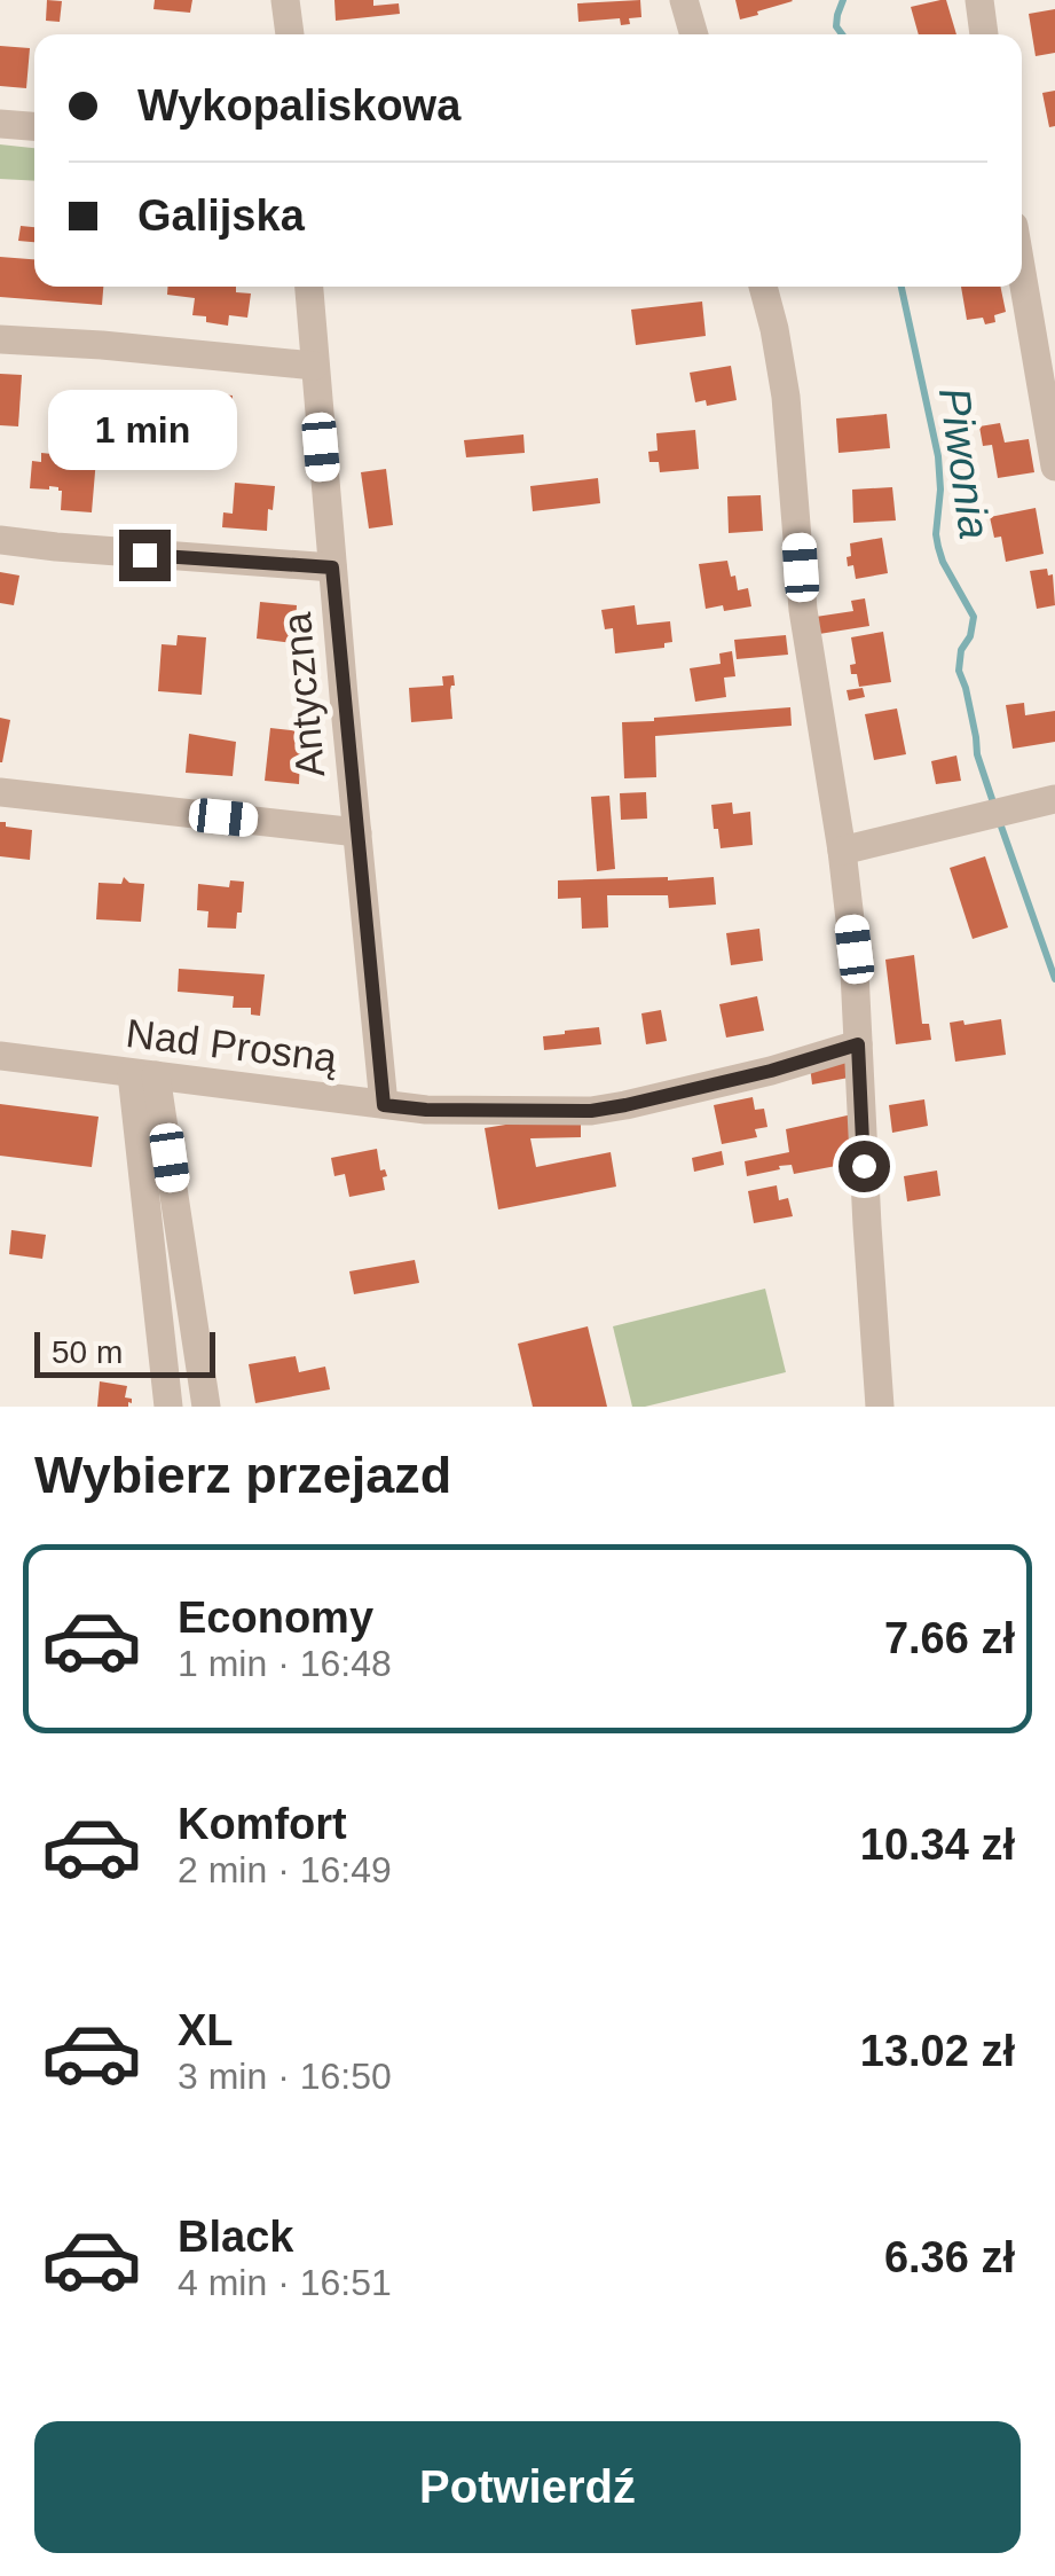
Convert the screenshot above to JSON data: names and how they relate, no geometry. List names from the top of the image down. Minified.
{"streets":{"street":["Antyczna","Nad Prosną"]},"crossings":[["Antyczna","Nad Prosną"]],"water":["Piwonia"],"scale_bar":"50 m","page":{"banner":["Wykopaliskowa","Galijska"],"bubble":"1 min","scale":"50 m","heading":"Wybierz przejazd","list":[{"name":"Economy","note":"1 min · 16:48","value":"7.66 zł"},{"name":"Komfort","note":"2 min · 16:49","value":"10.34 zł"},{"name":"XL","note":"3 min · 16:50","value":"13.02 zł"},{"name":"Black","note":"4 min · 16:51","value":"6.36 zł"}],"buttons":"Potwierdź"}}
